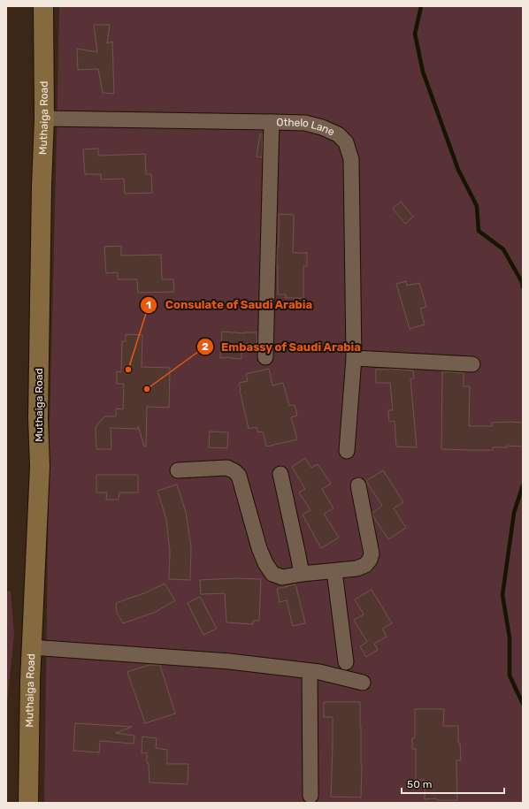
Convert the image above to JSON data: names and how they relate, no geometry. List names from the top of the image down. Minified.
{"streets":{"main road":["Muthaiga Road"],"street":["Othelo Lane"]},"crossings":[["Muthaiga Road","Othelo Lane"]],"places":["Consulate of Saudi Arabia","Embassy of Saudi Arabia"],"scale_bar":"50 m"}
